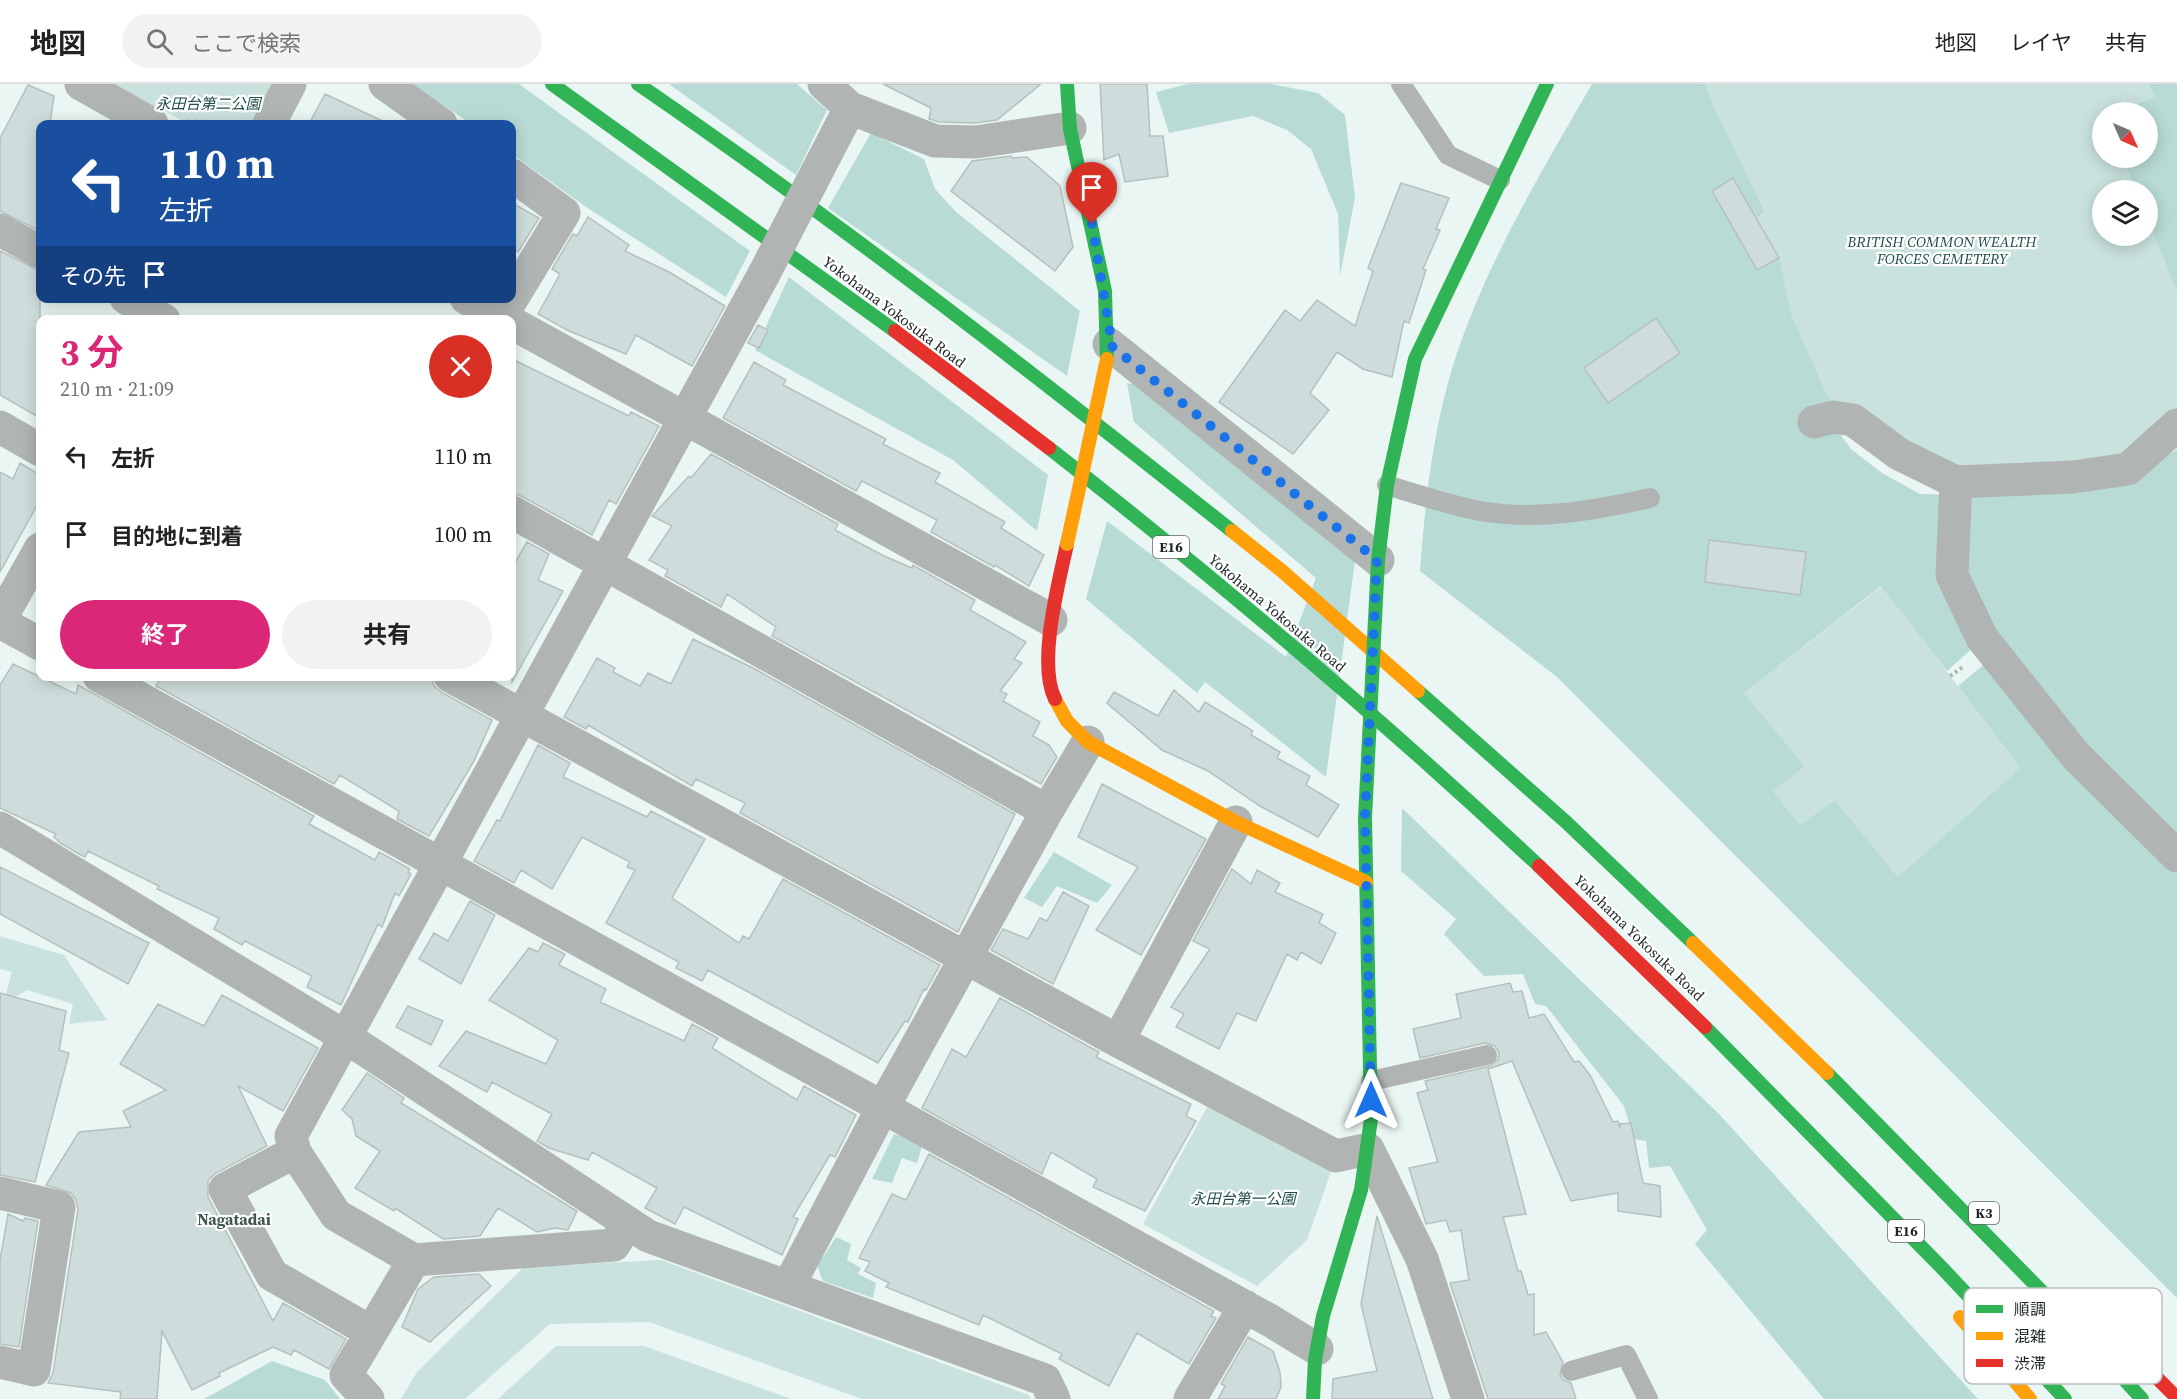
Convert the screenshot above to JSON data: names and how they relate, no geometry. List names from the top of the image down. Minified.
{"streets":{"main road":["Yokohama Yokosuka Road","E16","K3"]},"districts":["Nagatadai"],"parks":["永田台第二公園","BRITISH COMMON WEALTH FORCES CEMETERY","永田台第一公園"],"legend":["順調","混雑","渋滞"],"north":"bottom right","page":{"header":"地図","search":"ここで検索","nav":["地図","レイヤ","共有"],"turn":["110 m","左折"],"then":"その先","heading":["3 分","210 m · 21:09"],"list":[{"name":"左折","value":"110 m"},{"name":"目的地に到着","value":"100 m"}],"buttons":["終了","共有"]}}
